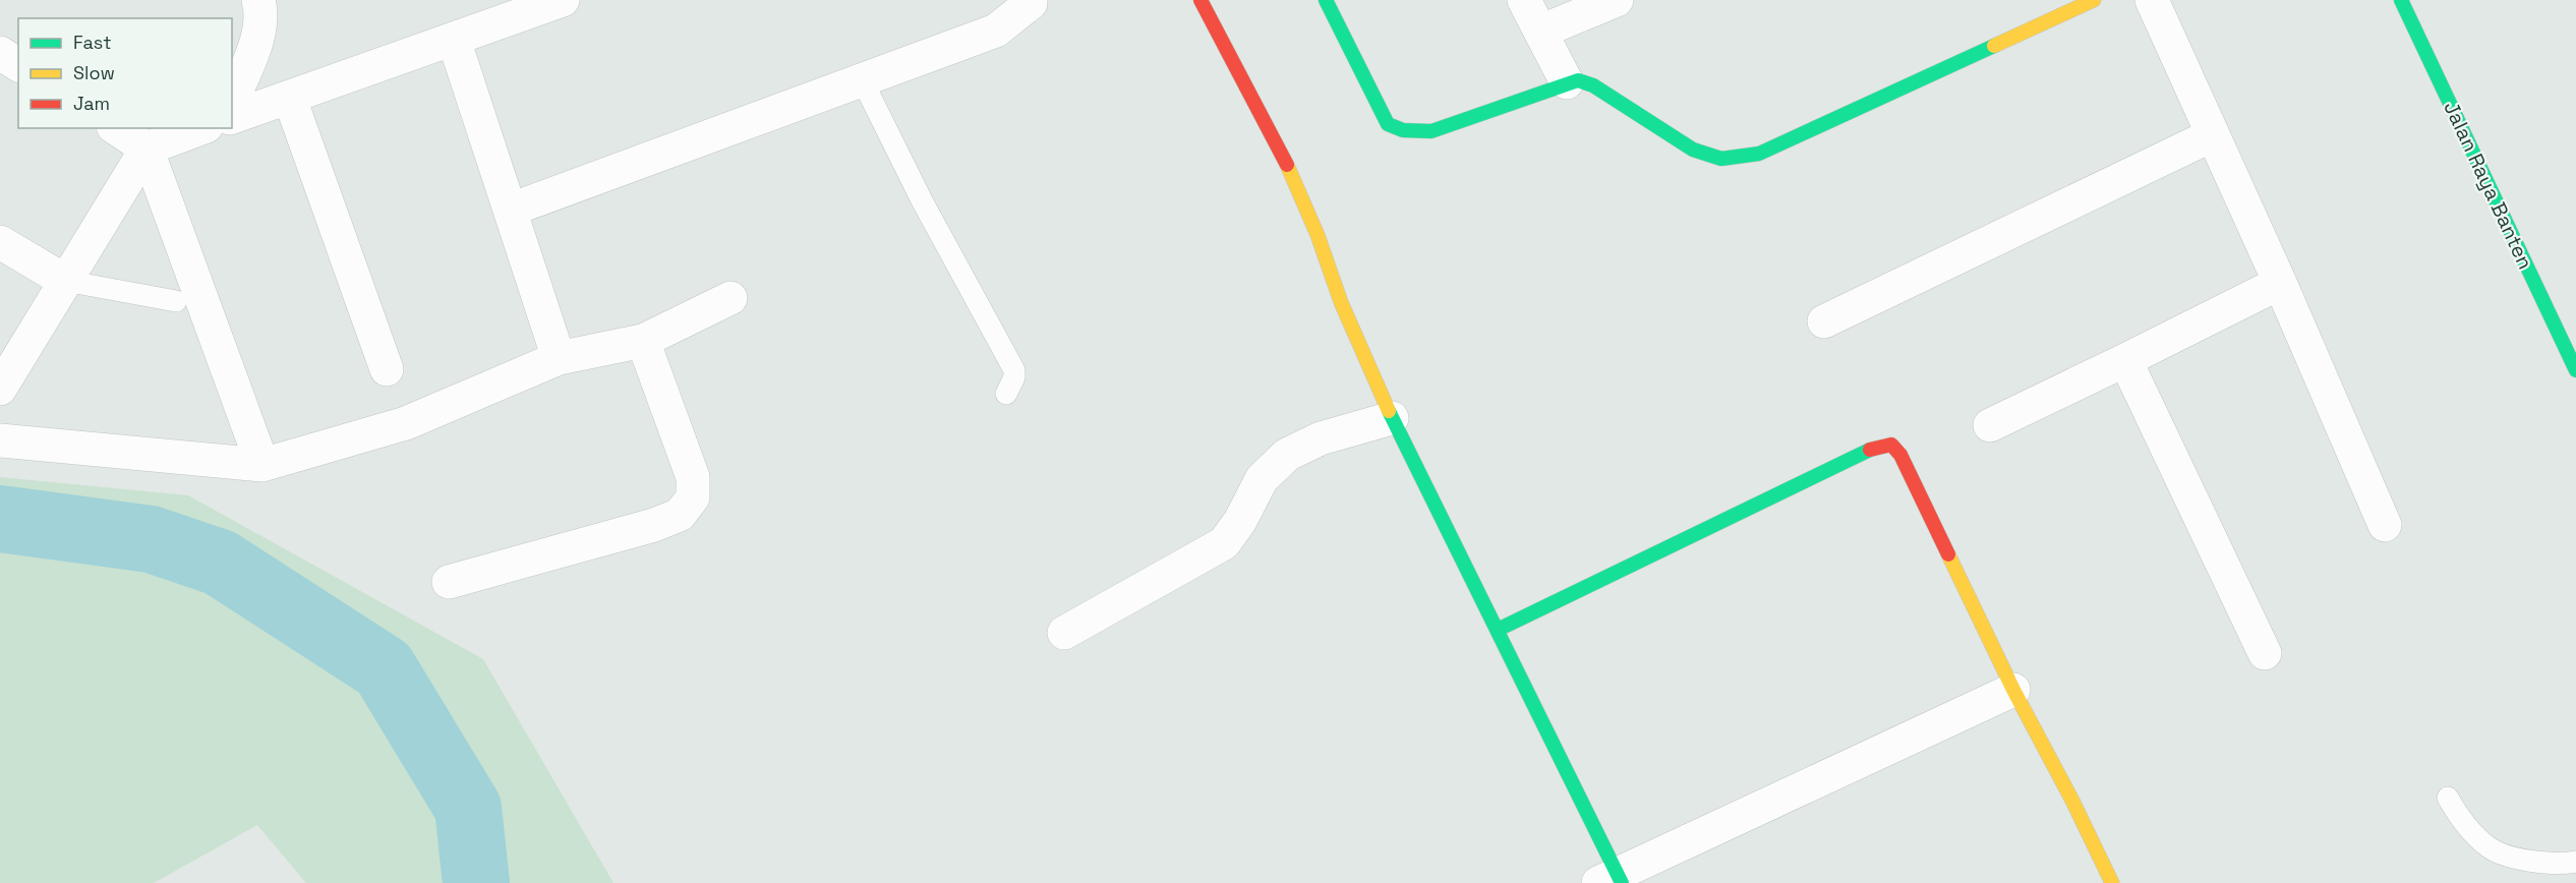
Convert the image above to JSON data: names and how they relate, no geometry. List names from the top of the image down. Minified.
{"streets":{"street":["Jalan Raya Banten"]},"legend":["Fast","Slow","Jam"]}
